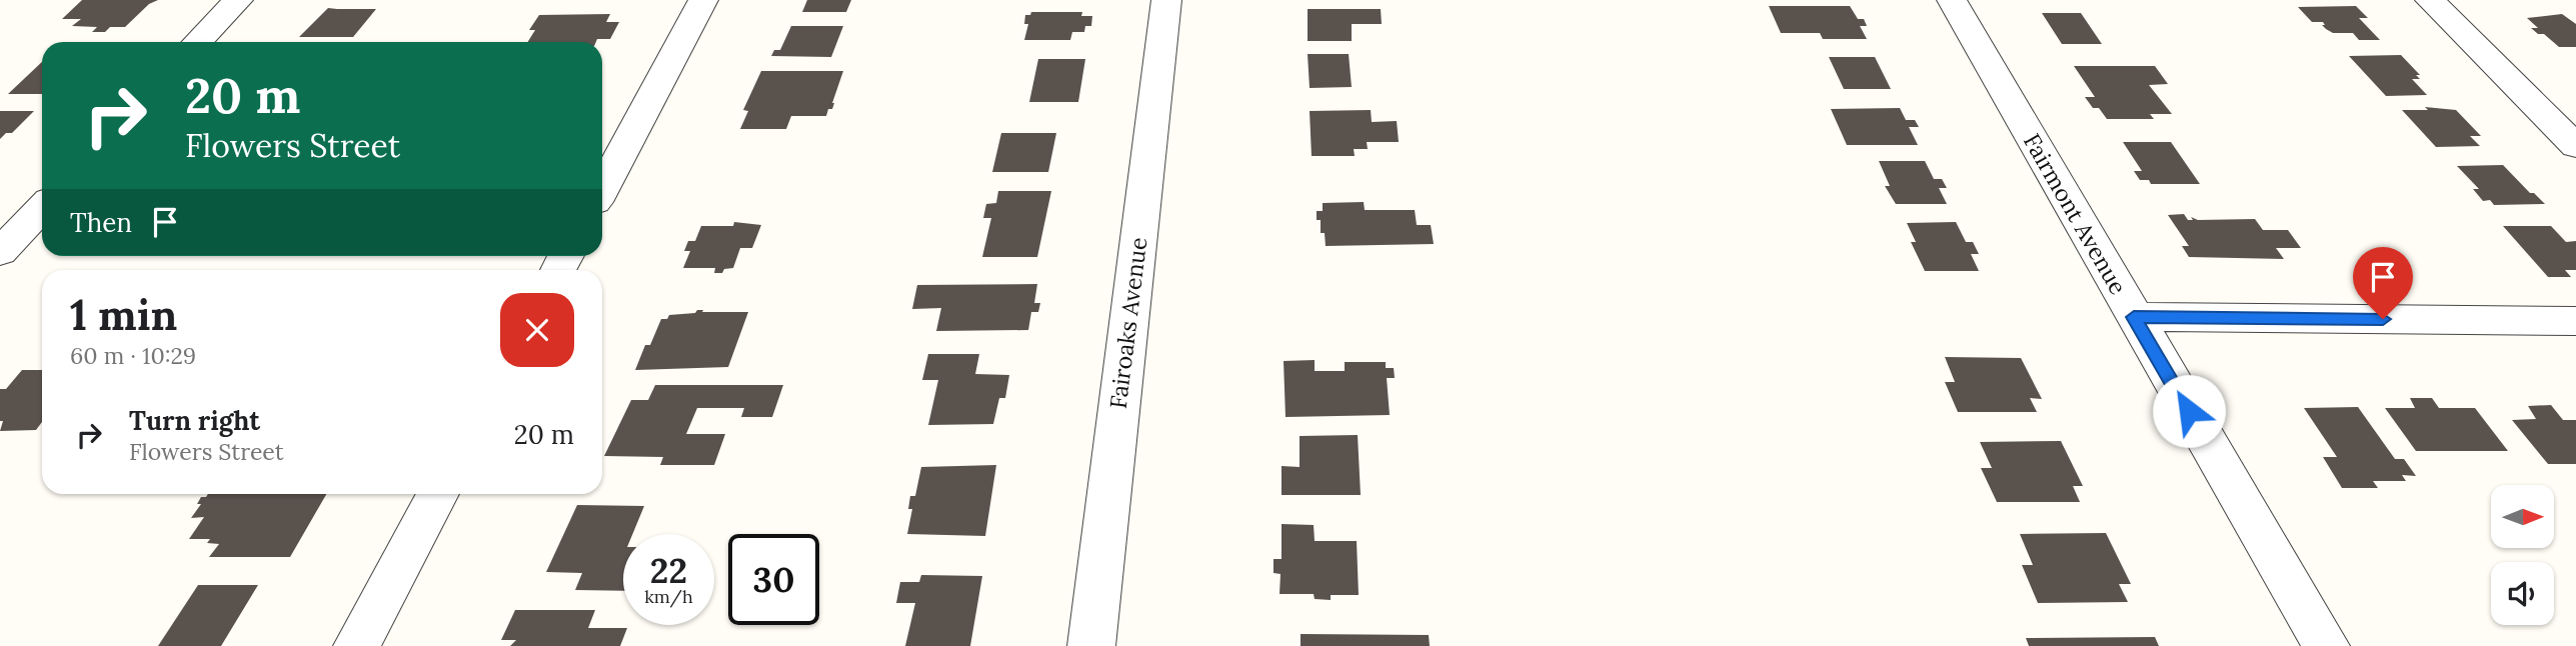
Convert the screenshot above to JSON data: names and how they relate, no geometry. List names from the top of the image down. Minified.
{"streets":{"street":["Fairmont Avenue","Fairoaks Avenue"]},"north":"right","page":{"turn":["20 m","Flowers Street"],"then":"Then","heading":["1 min","60 m · 10:29"],"list":[{"name":"Turn right","note":"Flowers Street","value":"20 m"}],"speed":"22 km/h","limit":"30"}}
